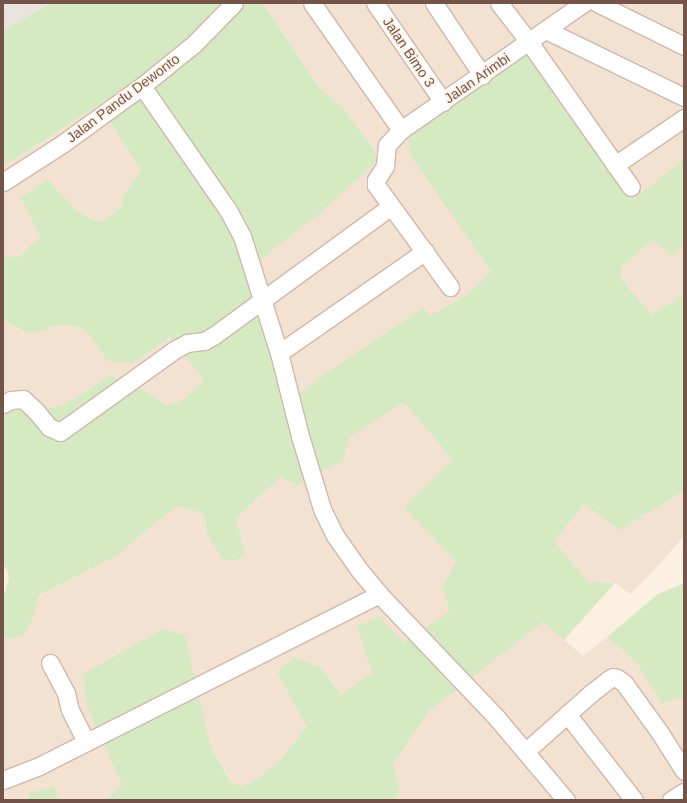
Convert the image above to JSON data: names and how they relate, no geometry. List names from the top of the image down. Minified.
{"streets":{"street":["Jalan Bimo 3","Jalan Arimbi","Jalan Pandu Dewonto"]},"crossings":[["Jalan Bimo 3","Jalan Arimbi"]]}
